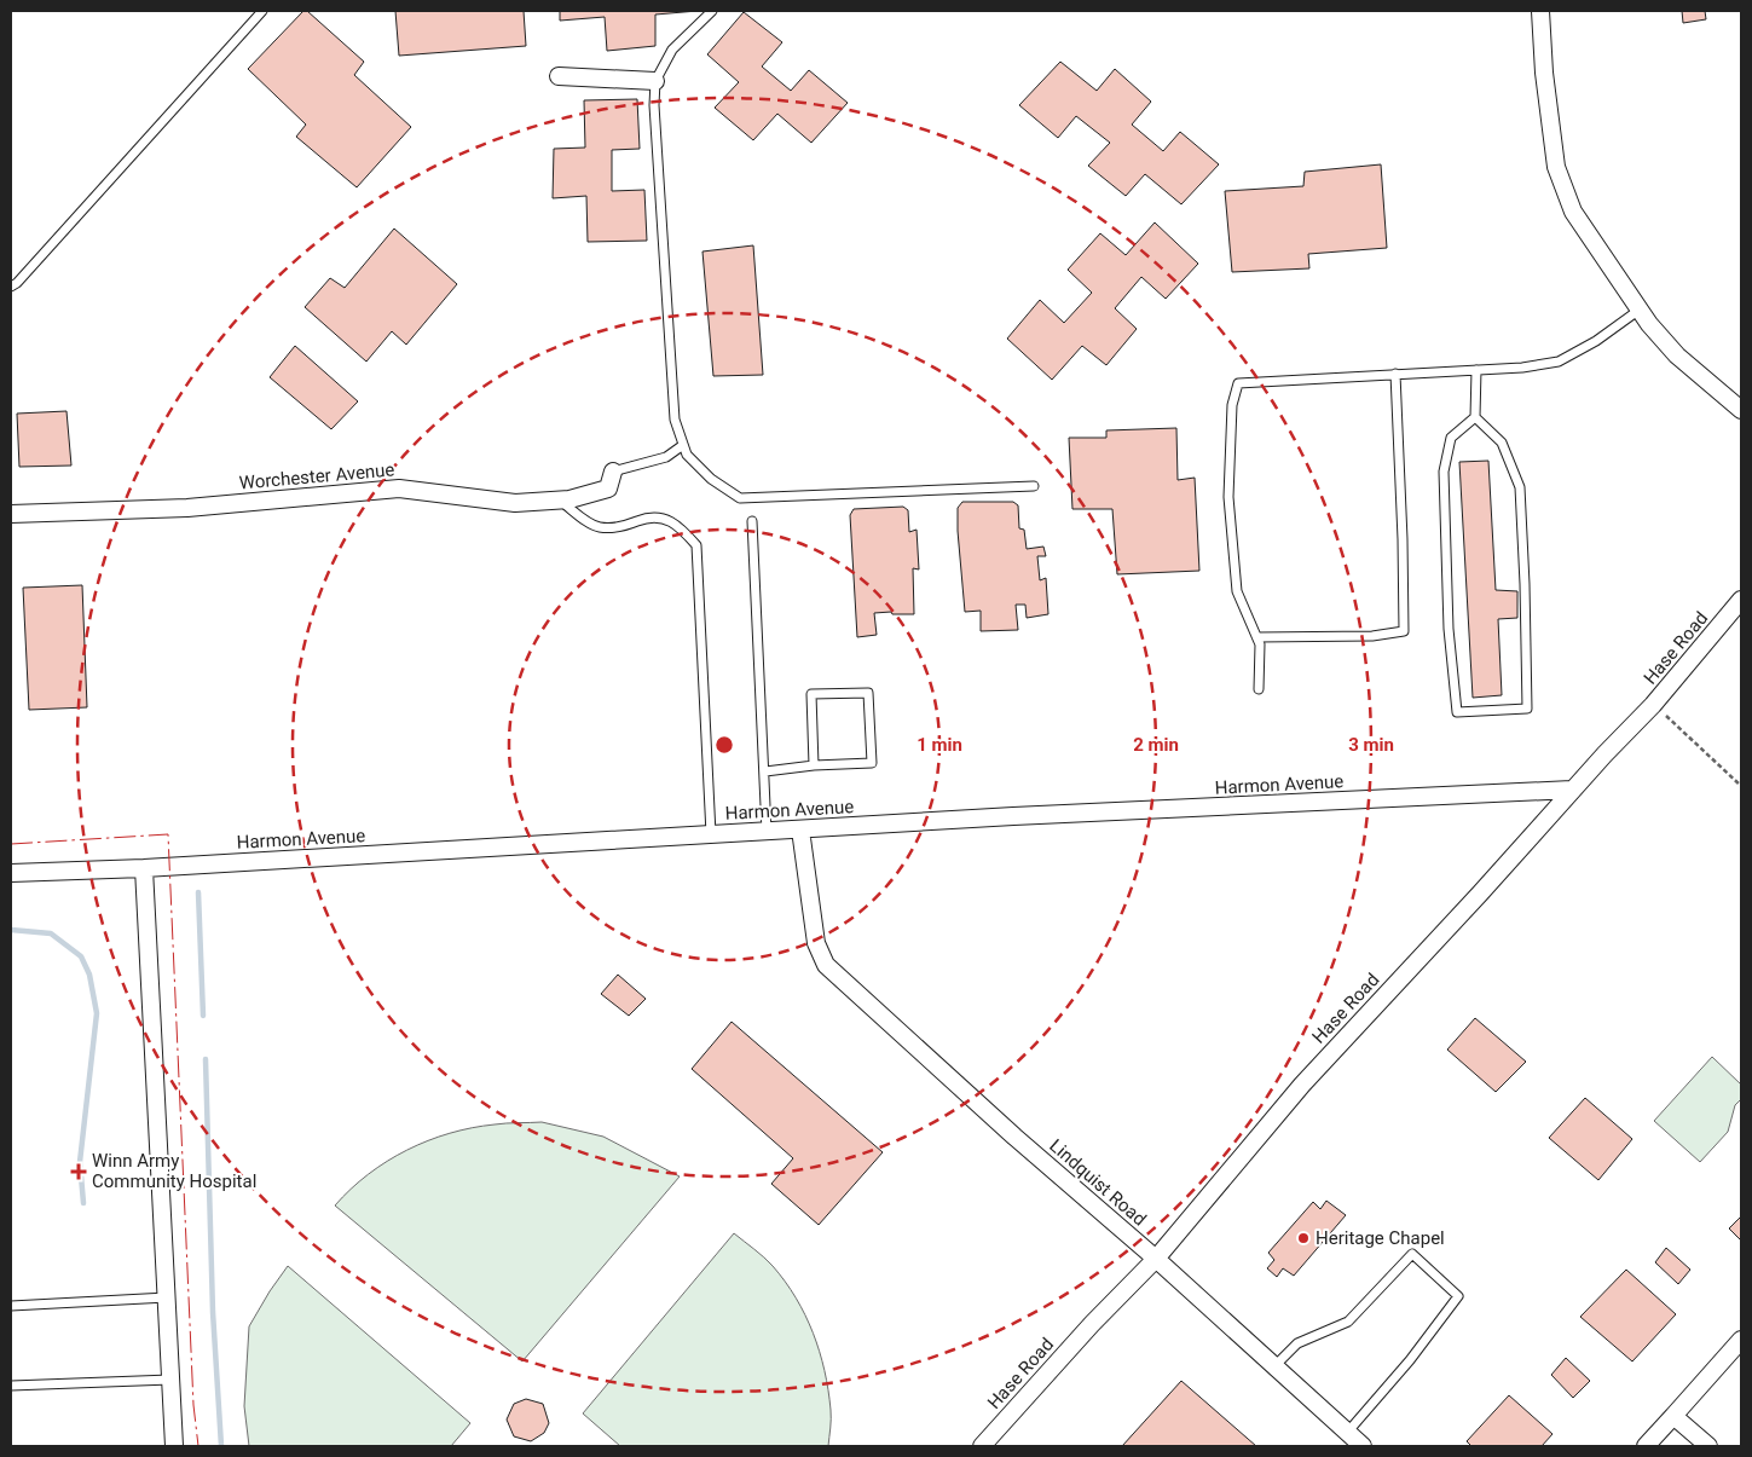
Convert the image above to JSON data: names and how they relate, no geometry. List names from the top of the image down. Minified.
{"streets":{"street":["Worchester Avenue","Hase Road","Harmon Avenue","Lindquist Road"]},"crossings":[["Hase Road","Harmon Avenue"],["Hase Road","Lindquist Road"],["Harmon Avenue","Lindquist Road"]],"places":{"health":["Winn Army Community Hospital"],"other":["Heritage Chapel"]},"rings":["1 min","2 min","3 min"]}
